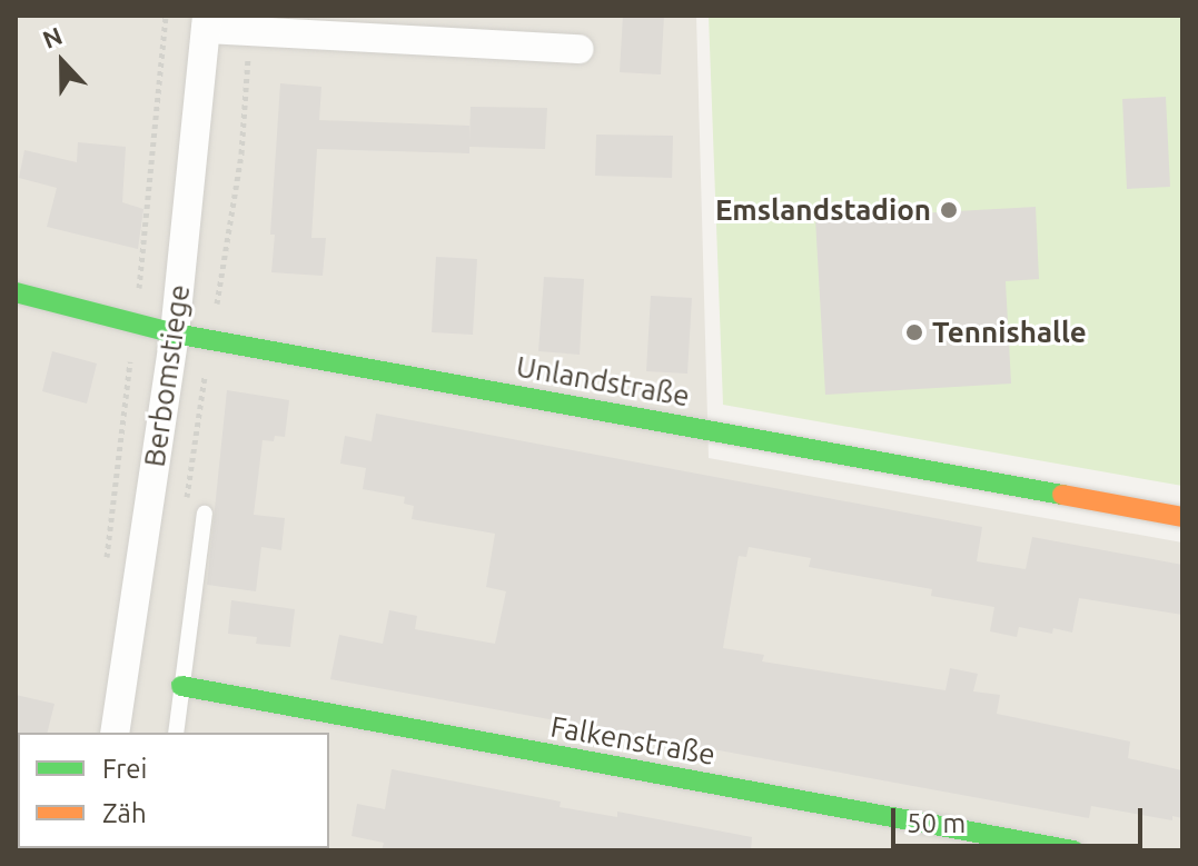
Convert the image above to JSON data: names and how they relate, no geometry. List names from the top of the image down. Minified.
{"streets":{"street":["Berbomstiege","Unlandstraße","Falkenstraße"]},"crossings":[["Berbomstiege","Unlandstraße"]],"places":["Emslandstadion","Tennishalle"],"legend":["Frei","Zäh"],"scale_bar":"50 m","north":"top"}
